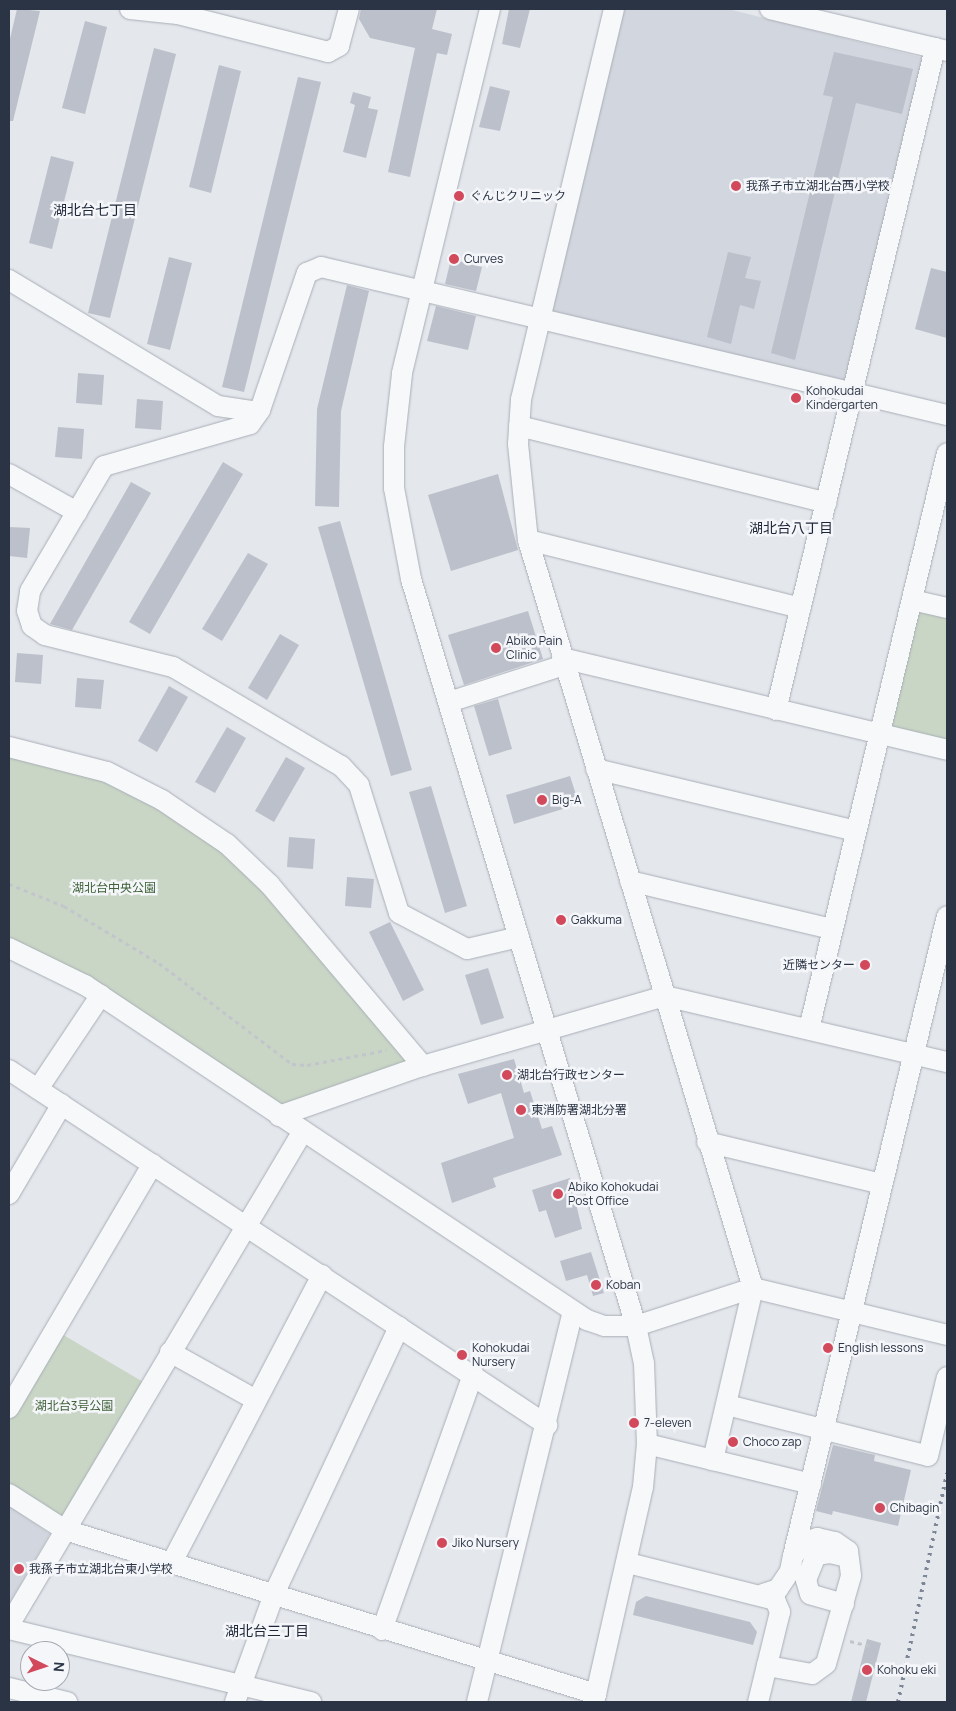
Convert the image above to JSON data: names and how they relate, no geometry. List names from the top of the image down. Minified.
{"districts":["湖北台七丁目","湖北台八丁目","湖北台三丁目"],"parks":["湖北台中央公園","湖北台3号公園"],"places":["我孫子市立湖北台西小学校","ぐんじクリニック","Curves","Kohokudai Kindergarten","Abiko Pain Clinic","Big-A","Gakkuma","近隣センター","湖北台行政センター","東消防署湖北分署","Abiko Kohokudai Post Office","Koban","English lessons","Kohokudai Nursery","7-eleven","Choco zap","Chibagin","Jiko Nursery","我孫子市立湖北台東小学校","Kohoku eki"],"north":"right"}
